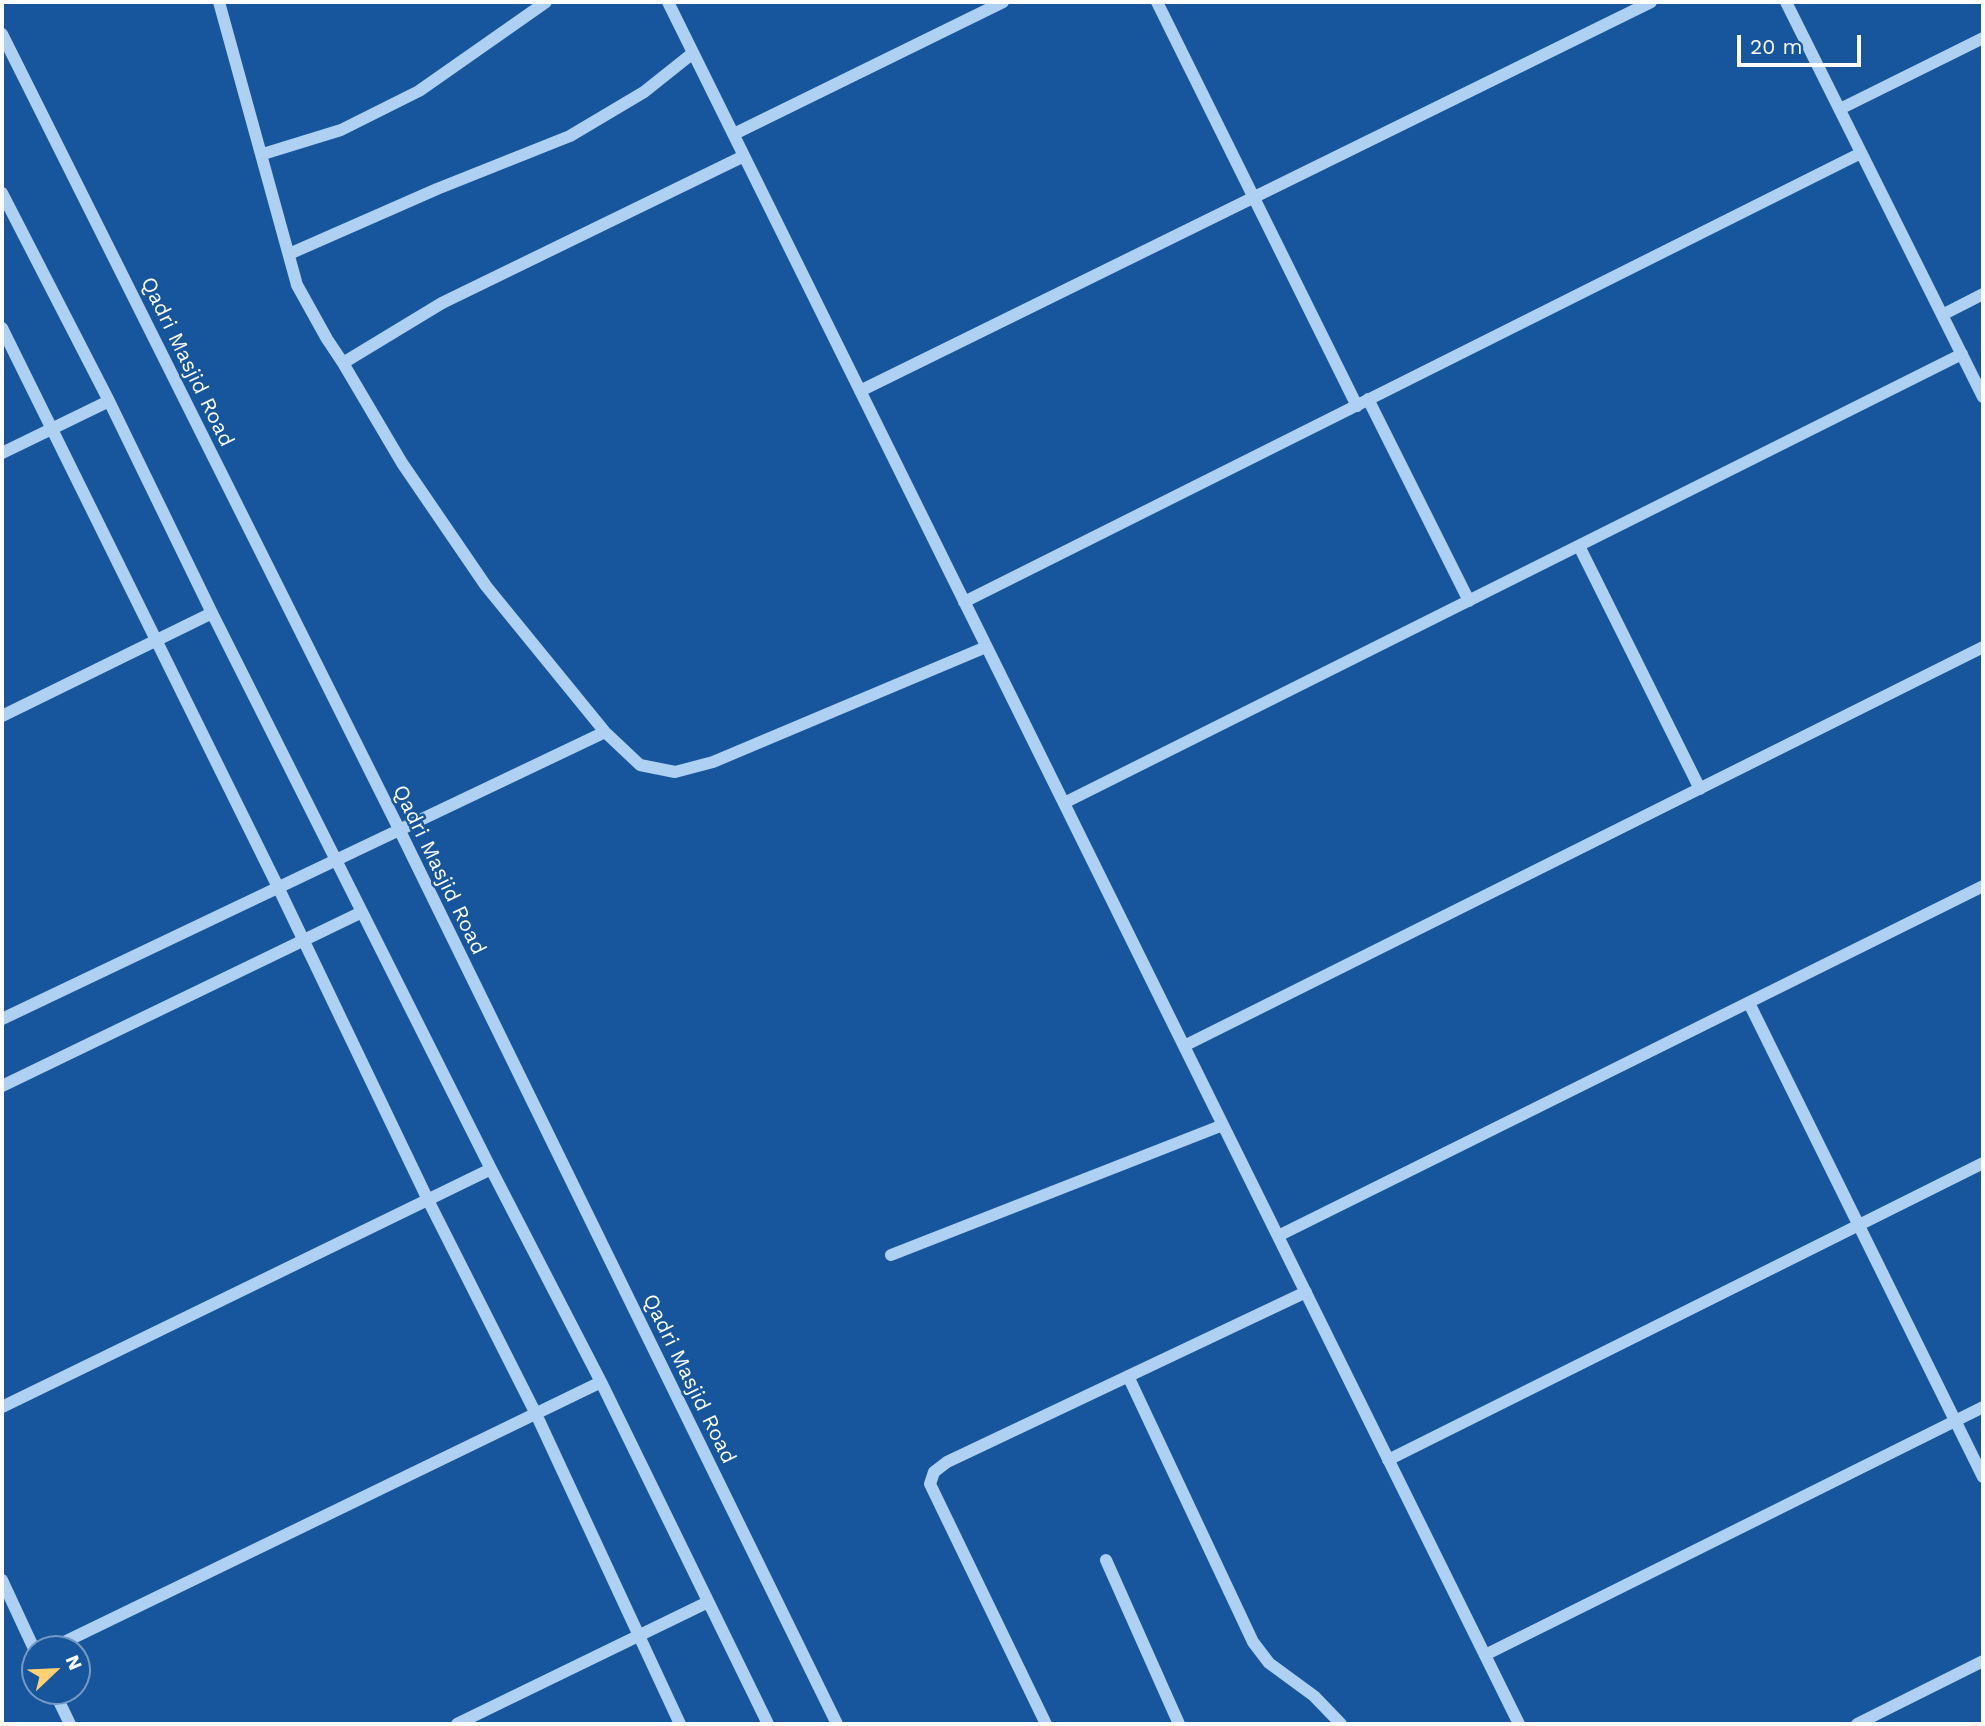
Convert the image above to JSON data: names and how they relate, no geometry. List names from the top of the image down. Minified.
{"streets":{"street":["Qadri Masjid Road"]},"scale_bar":"20 m","north":"top right"}
